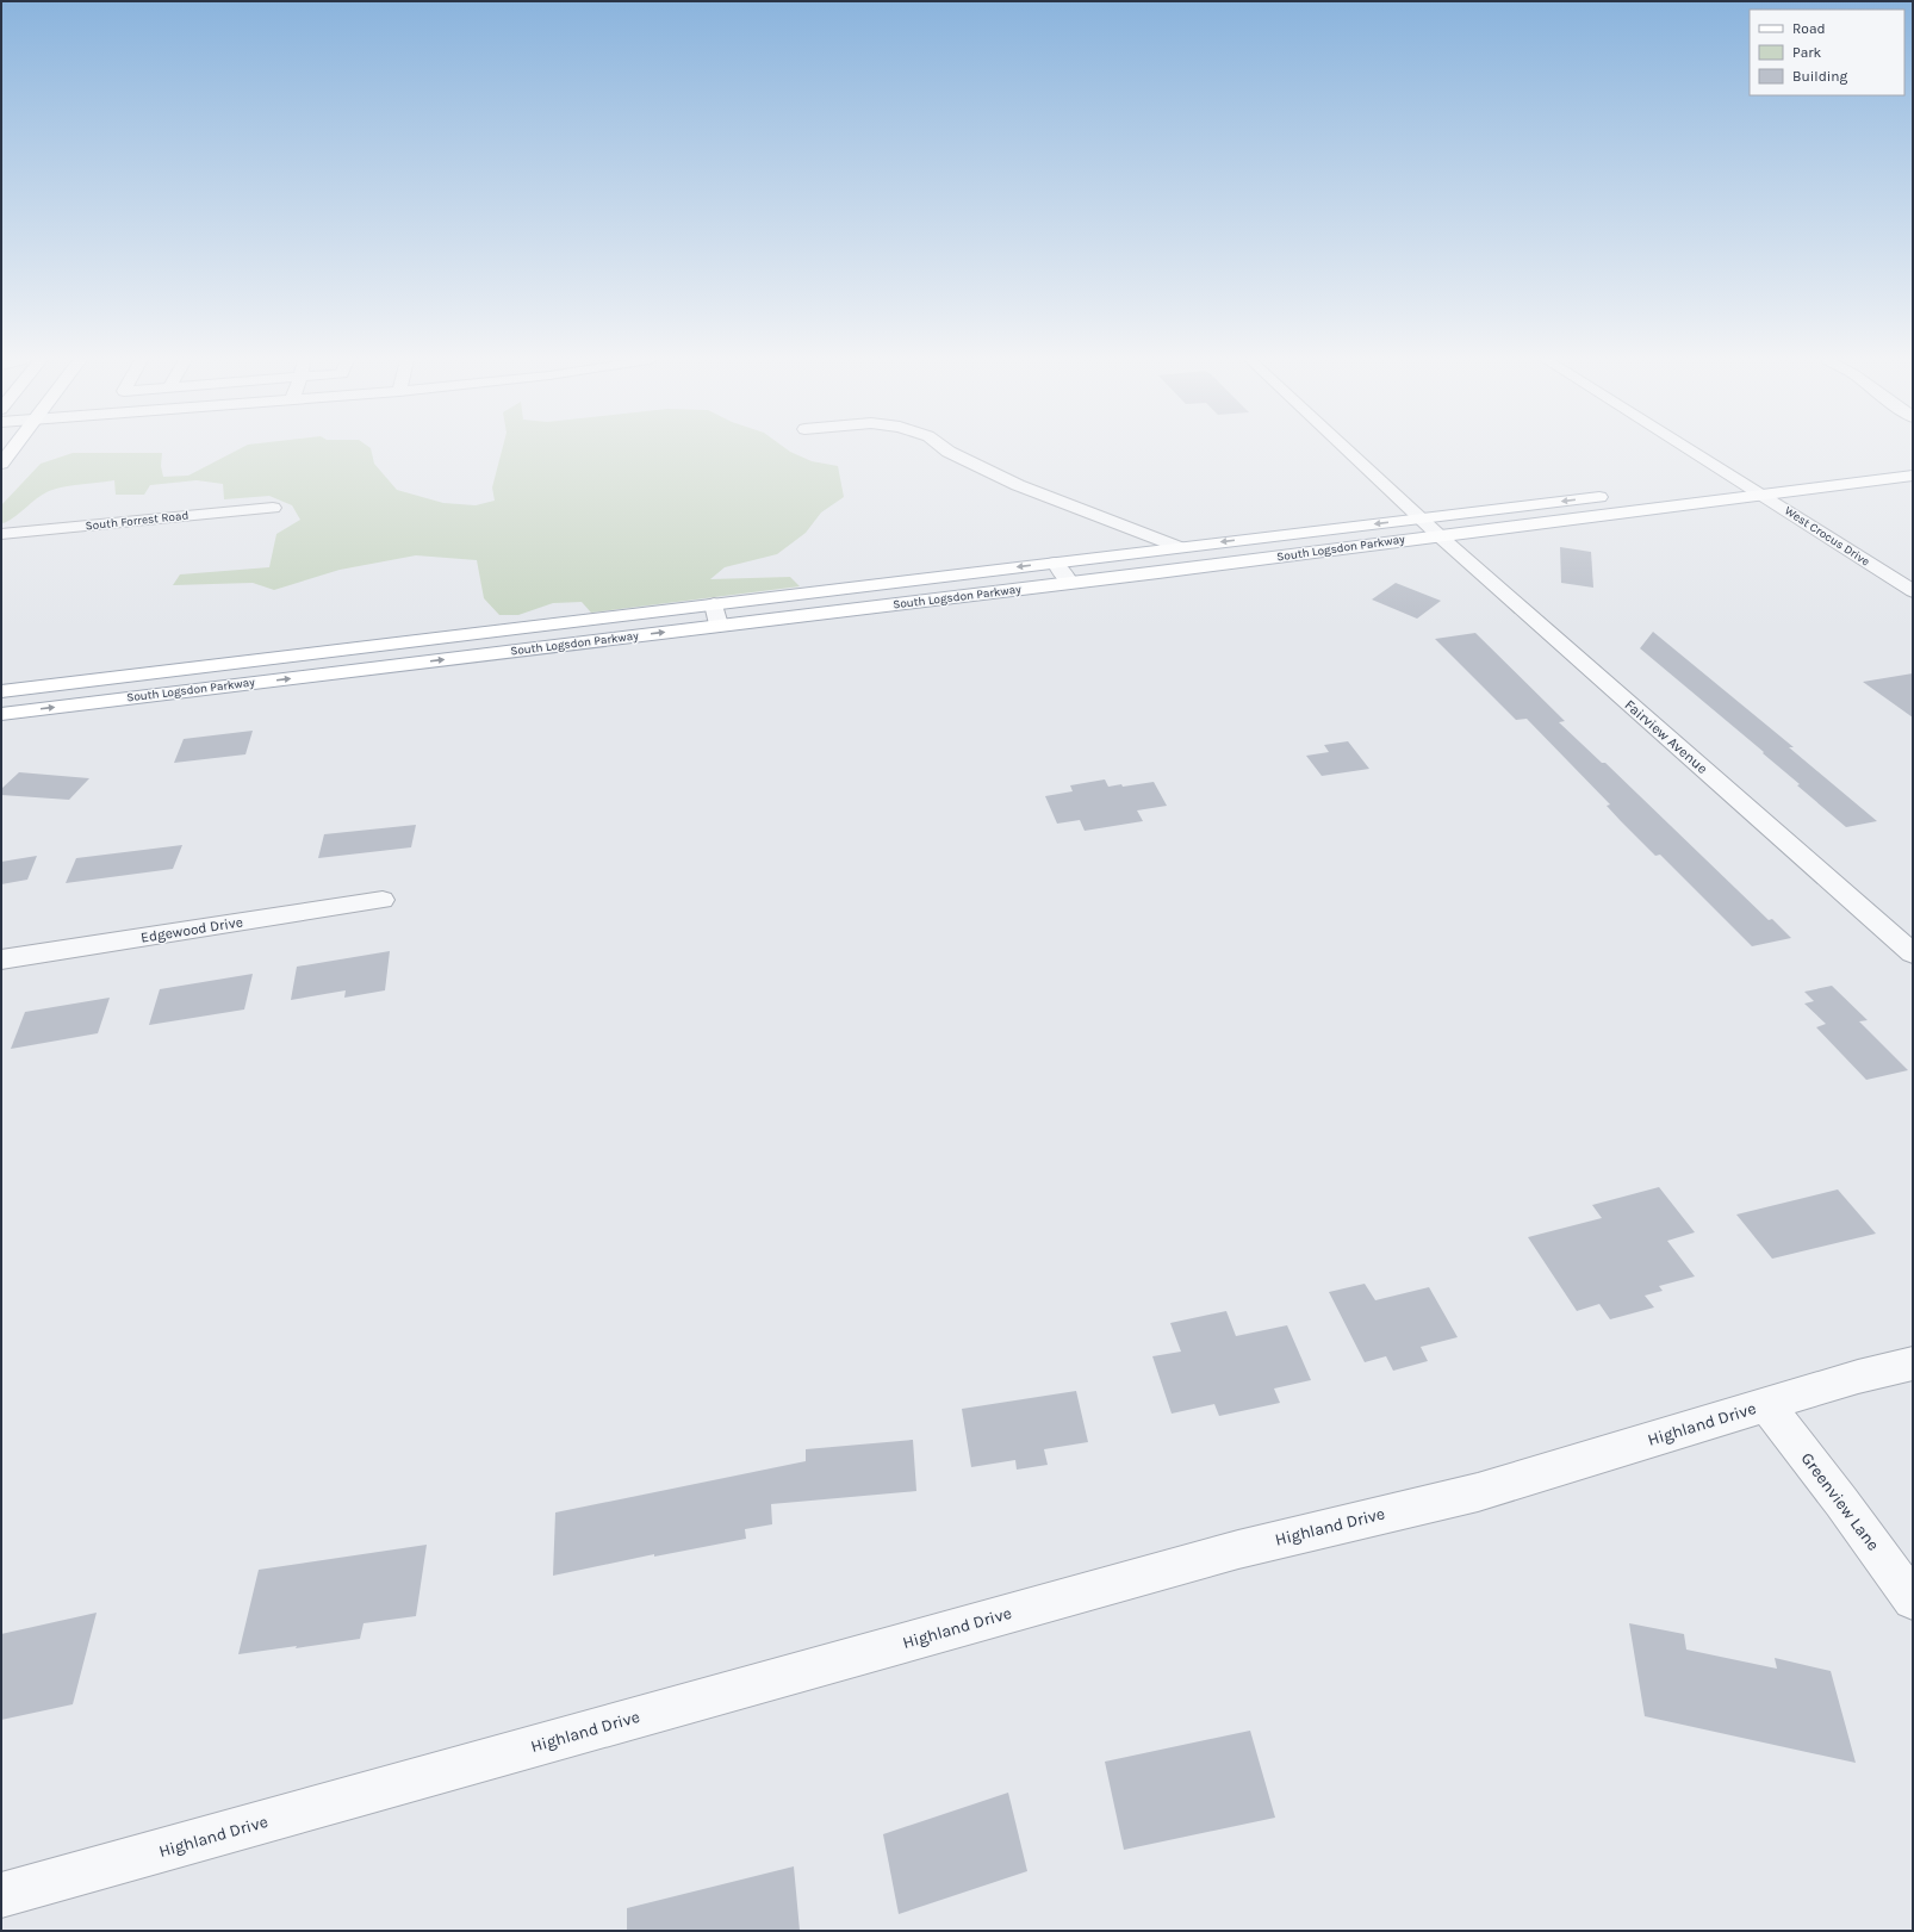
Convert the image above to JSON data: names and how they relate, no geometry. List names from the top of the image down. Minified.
{"streets":{"main road":["South Logsdon Parkway"],"street":["South Forrest Road","West Crocus Drive","Fairview Avenue","Edgewood Drive","Highland Drive","Greenview Lane"]},"crossings":[["West Crocus Drive","South Logsdon Parkway"],["South Logsdon Parkway","Fairview Avenue"],["Highland Drive","Greenview Lane"]],"legend":["Road","Park","Building"]}
